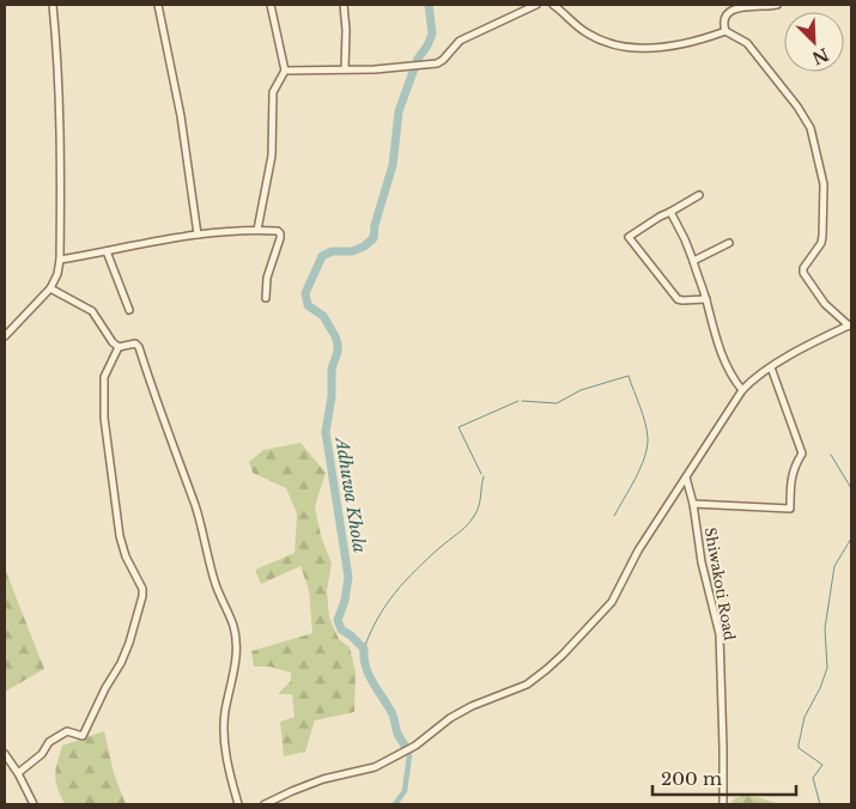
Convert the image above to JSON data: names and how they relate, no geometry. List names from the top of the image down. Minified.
{"streets":{"street":["Shiwakoti Road"]},"water":["Adhuwa Khola"],"scale_bar":"200 m","north":"bottom right"}
